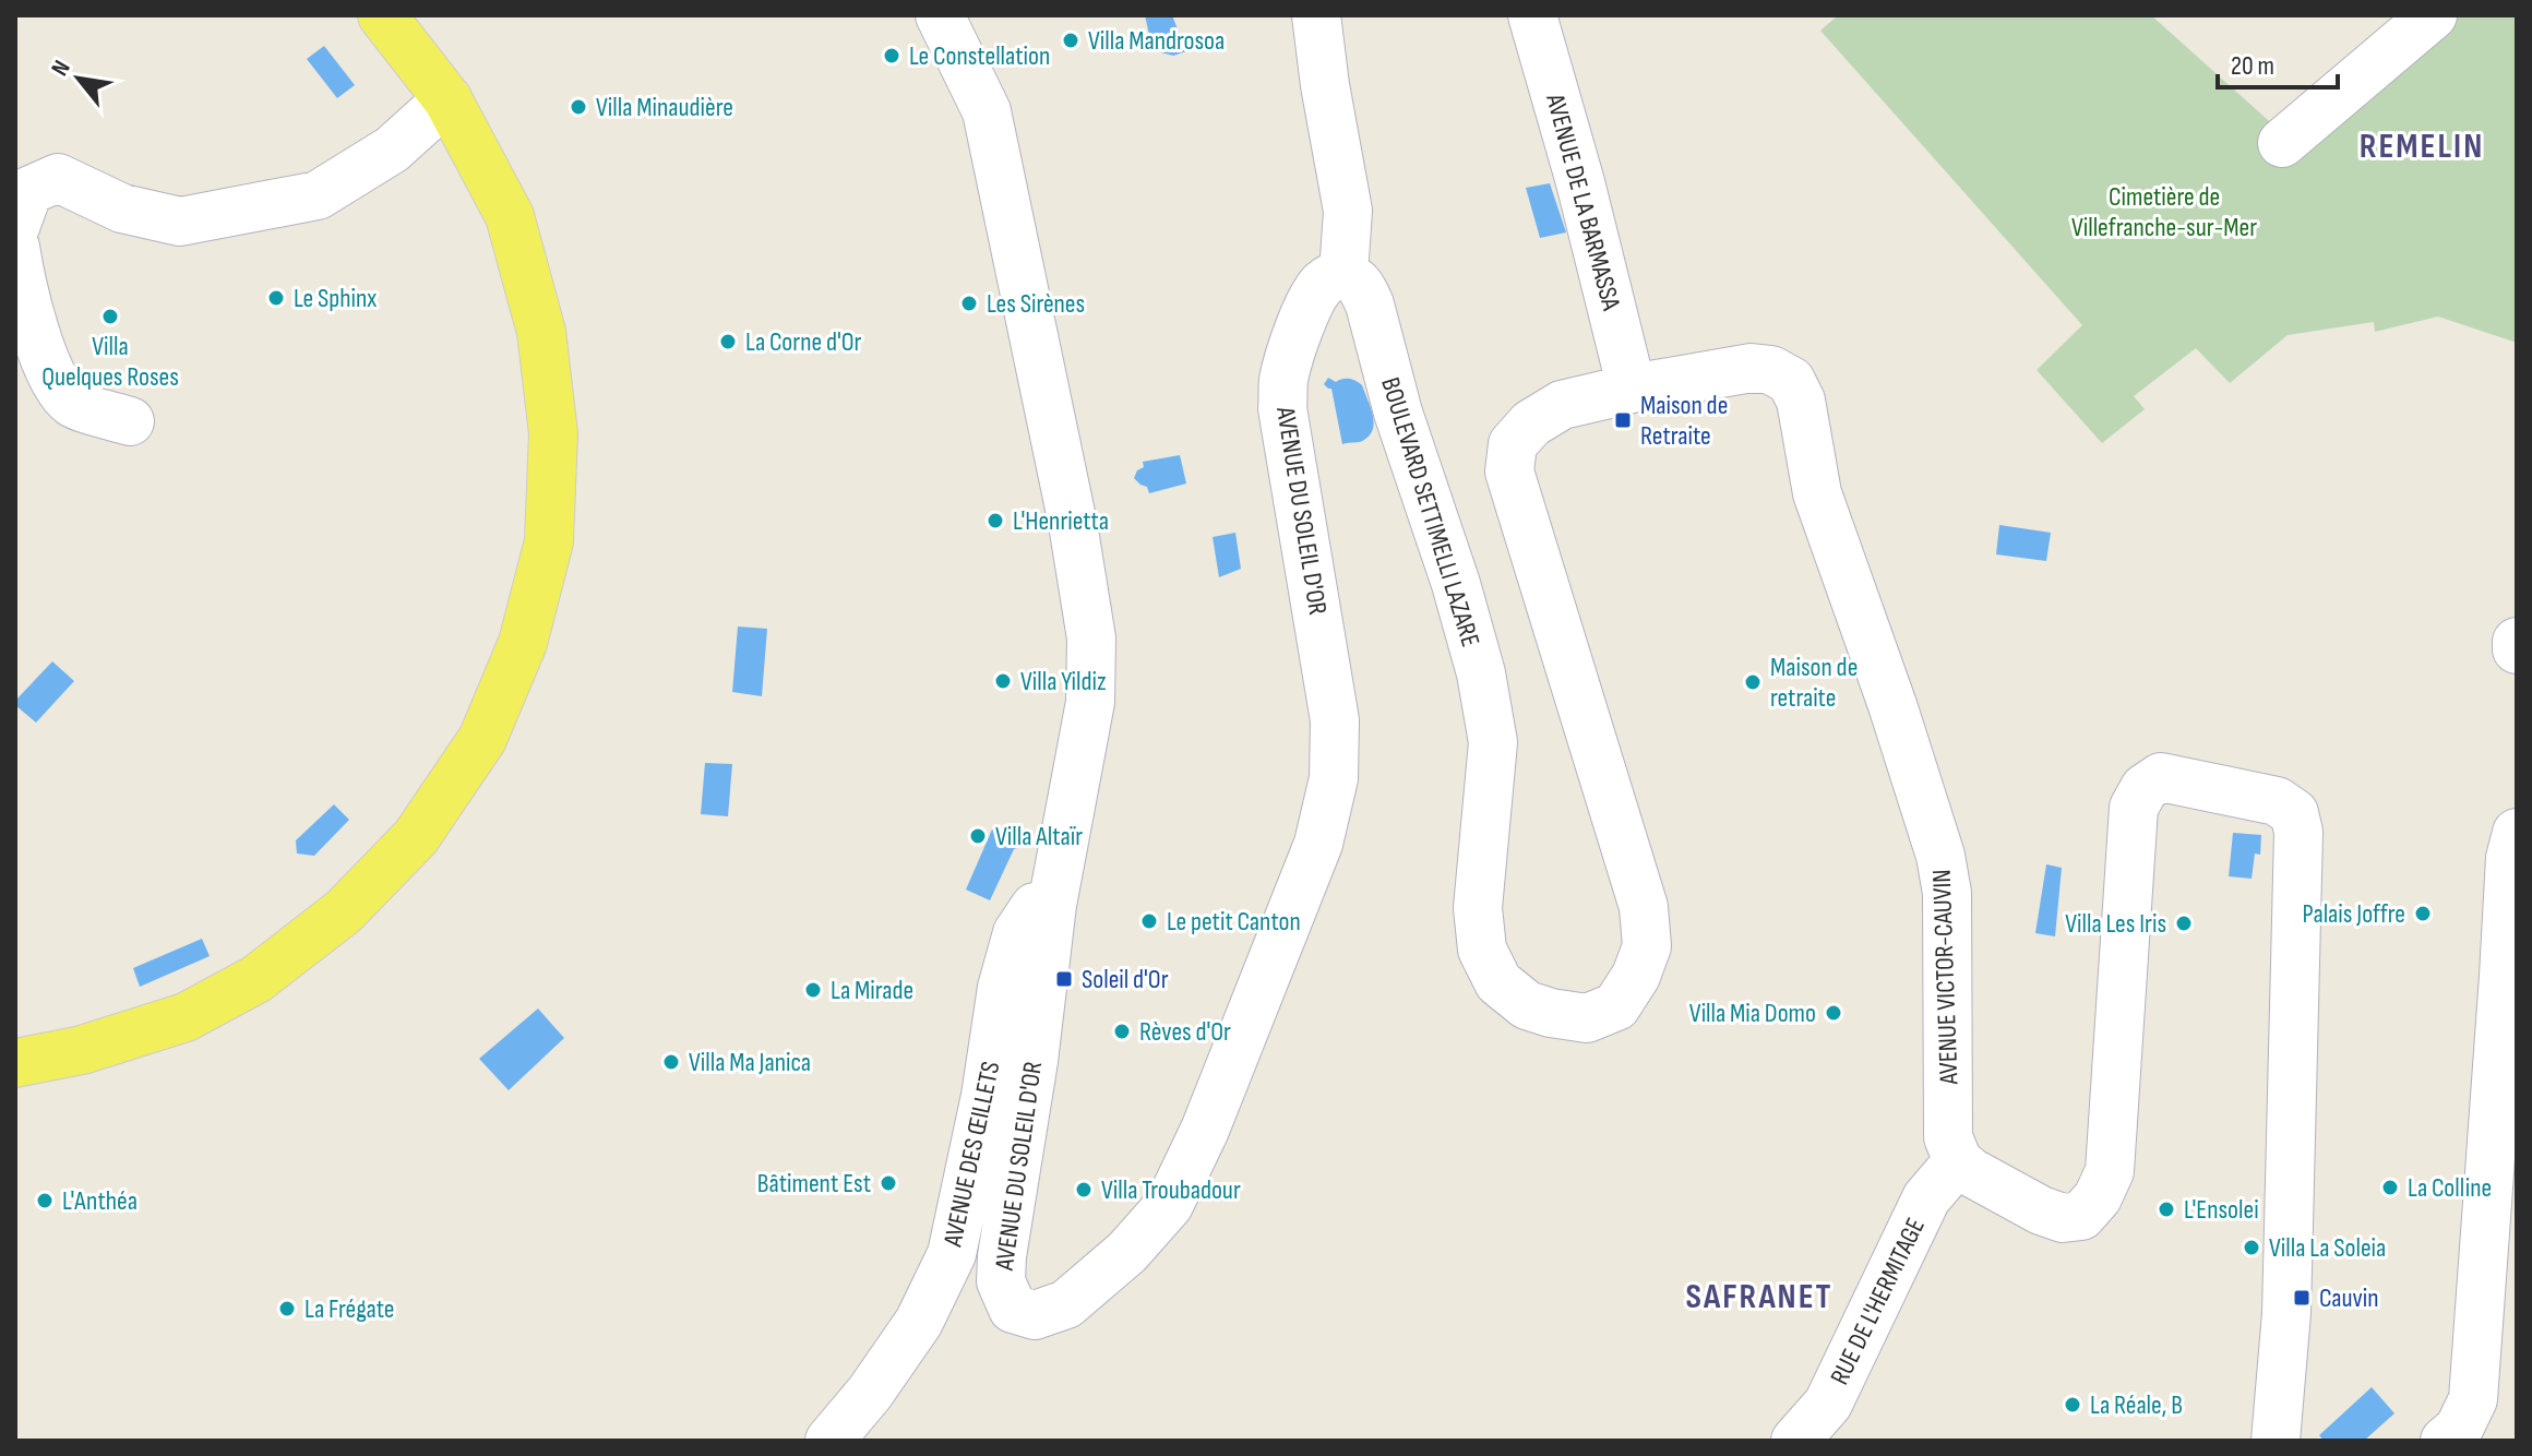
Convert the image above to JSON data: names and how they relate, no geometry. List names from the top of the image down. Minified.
{"streets":{"street":["AVENUE DE LA BARMASSA","AVENUE DU SOLEIL D'OR","BOULEVARD SETTIMELLI LAZARE","AVENUE VICTOR-CAUVIN","AVENUE DES ŒILLETS","RUE DE L'HERMITAGE"]},"crossings":[["AVENUE DE LA BARMASSA","AVENUE VICTOR-CAUVIN"],["AVENUE DU SOLEIL D'OR","BOULEVARD SETTIMELLI LAZARE"],["AVENUE DU SOLEIL D'OR","AVENUE DES ŒILLETS"],["BOULEVARD SETTIMELLI LAZARE","AVENUE VICTOR-CAUVIN"],["AVENUE VICTOR-CAUVIN","RUE DE L'HERMITAGE"]],"districts":["REMELIN","SAFRANET"],"parks":["Cimetière de Villefranche-sur-Mer"],"places":{"other":["Villa Mandrosoa","Le Constellation","Villa Minaudière","Le Sphinx","Les Sirènes","Villa Quelques Roses","La Corne d'Or","L'Henrietta","Villa Yildiz","Maison de retraite","Villa Altaïr","Palais Joffre","Le petit Canton","Villa Les Iris","La Mirade","Villa Mia Domo","Rèves d'Or","Villa Ma Janica","Bâtiment Est","La Colline","Villa Troubadour","L'Anthéa","L'Ensolei","Villa La Soleia","La Frégate","La Réale, B"],"transit":["Maison de Retraite","Soleil d'Or","Cauvin"]},"scale_bar":"20 m","north":"top left"}
